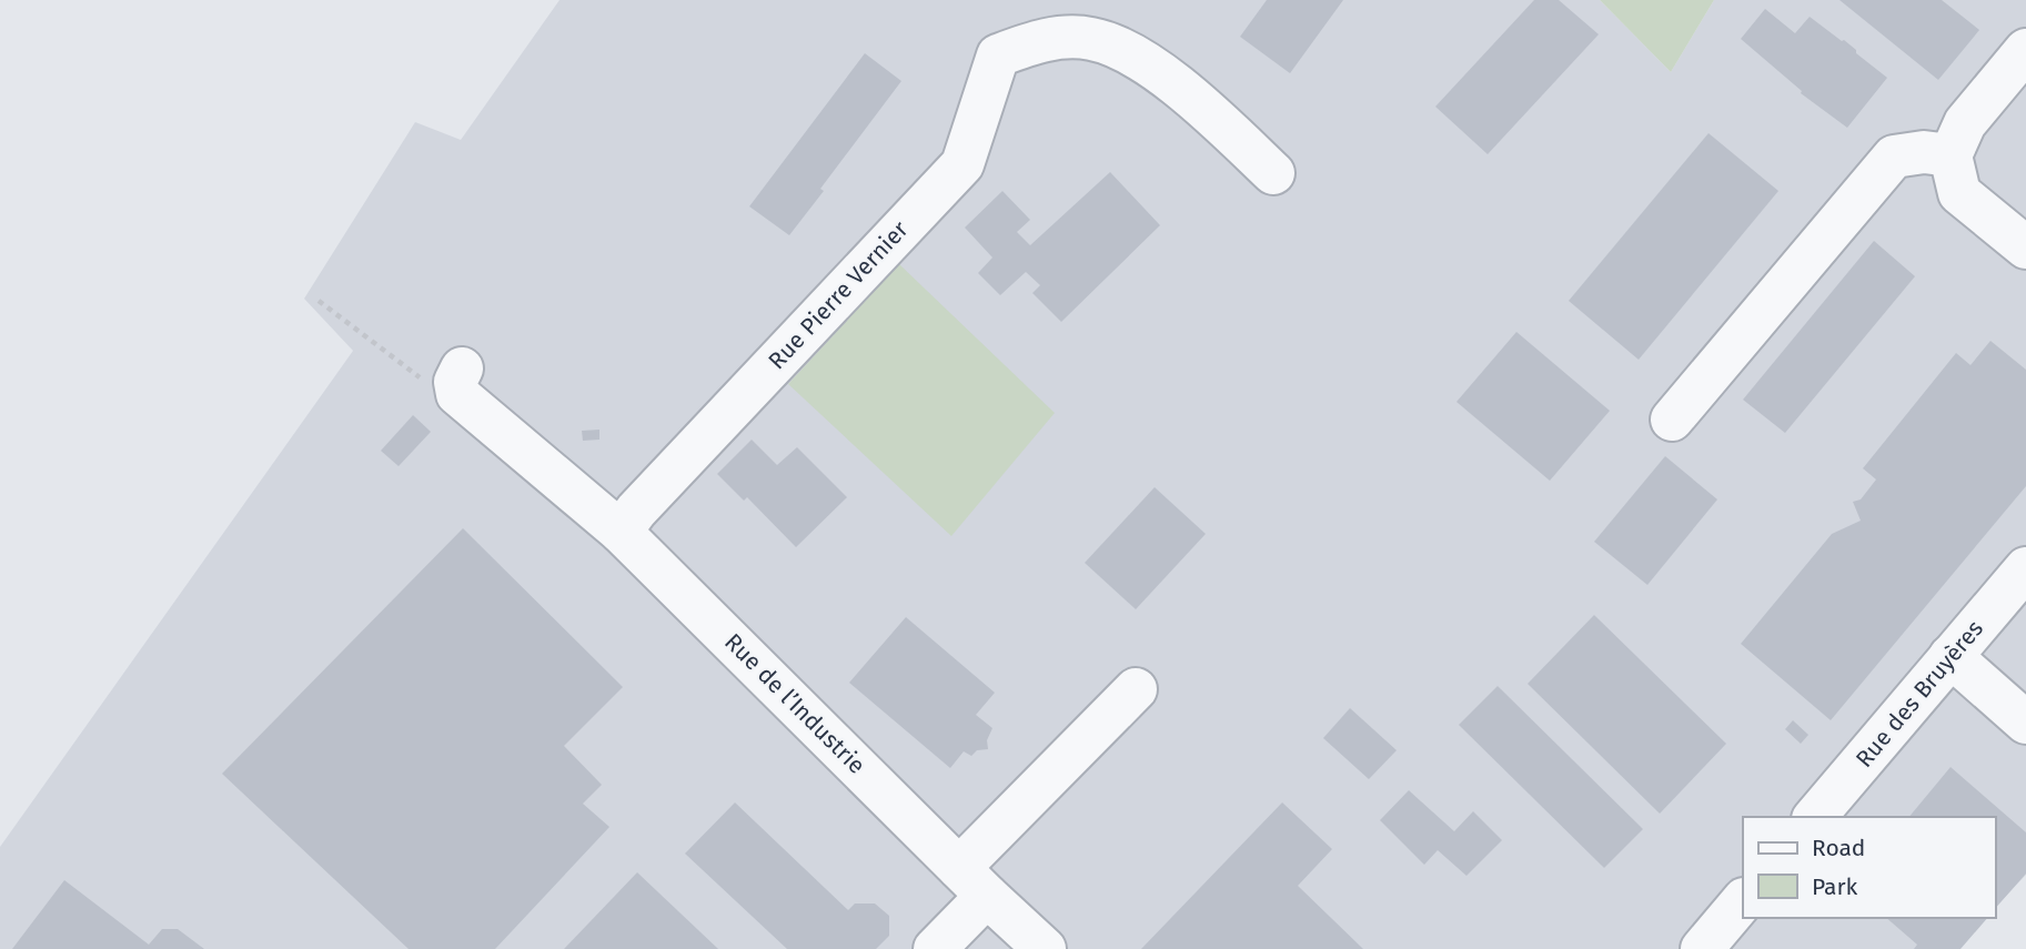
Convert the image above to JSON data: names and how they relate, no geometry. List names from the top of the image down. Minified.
{"streets":{"street":["Rue Pierre Vernier","Rue des Bruyères","Rue de l’Industrie"]},"crossings":[["Rue Pierre Vernier","Rue de l’Industrie"]],"legend":["Road","Park"]}
